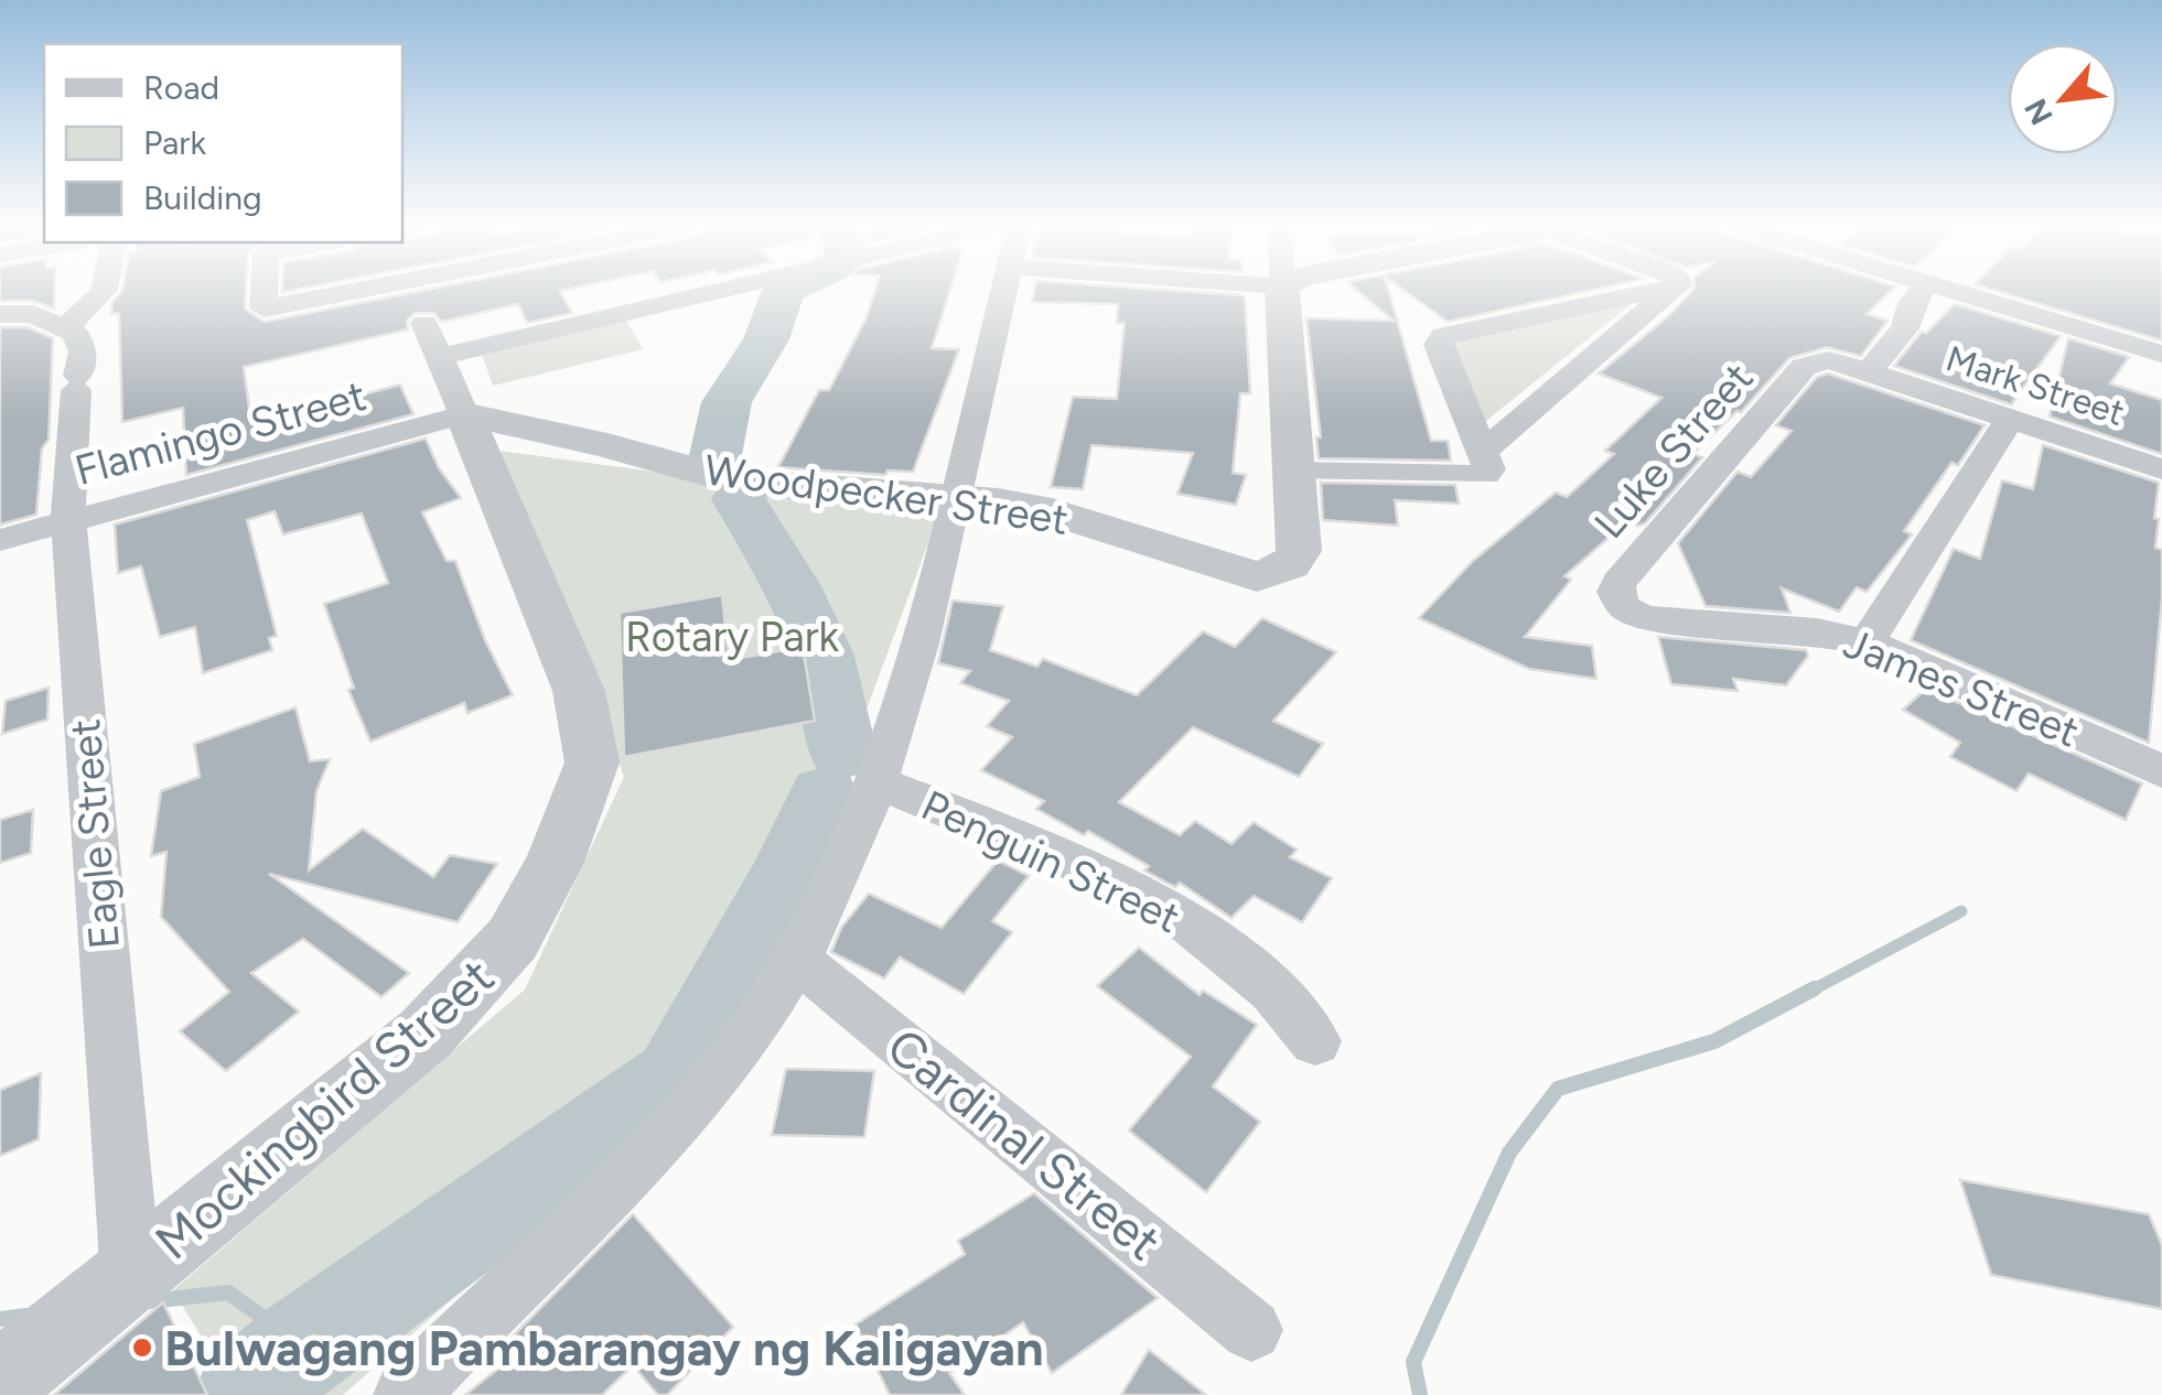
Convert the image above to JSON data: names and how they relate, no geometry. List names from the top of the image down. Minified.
{"streets":{"street":["Mark Street","Flamingo Street","Luke Street","Woodpecker Street","James Street","Eagle Street","Penguin Street","Mockingbird Street","Cardinal Street"]},"crossings":[["Mark Street","Luke Street"],["Flamingo Street","Woodpecker Street"],["Flamingo Street","Eagle Street"],["Flamingo Street","Mockingbird Street"],["Luke Street","James Street"],["Woodpecker Street","Mockingbird Street"],["Eagle Street","Mockingbird Street"]],"parks":["Rotary Park"],"places":["Bulwagang Pambarangay ng Kaligayan"],"legend":["Road","Park","Building"],"north":"bottom left"}
